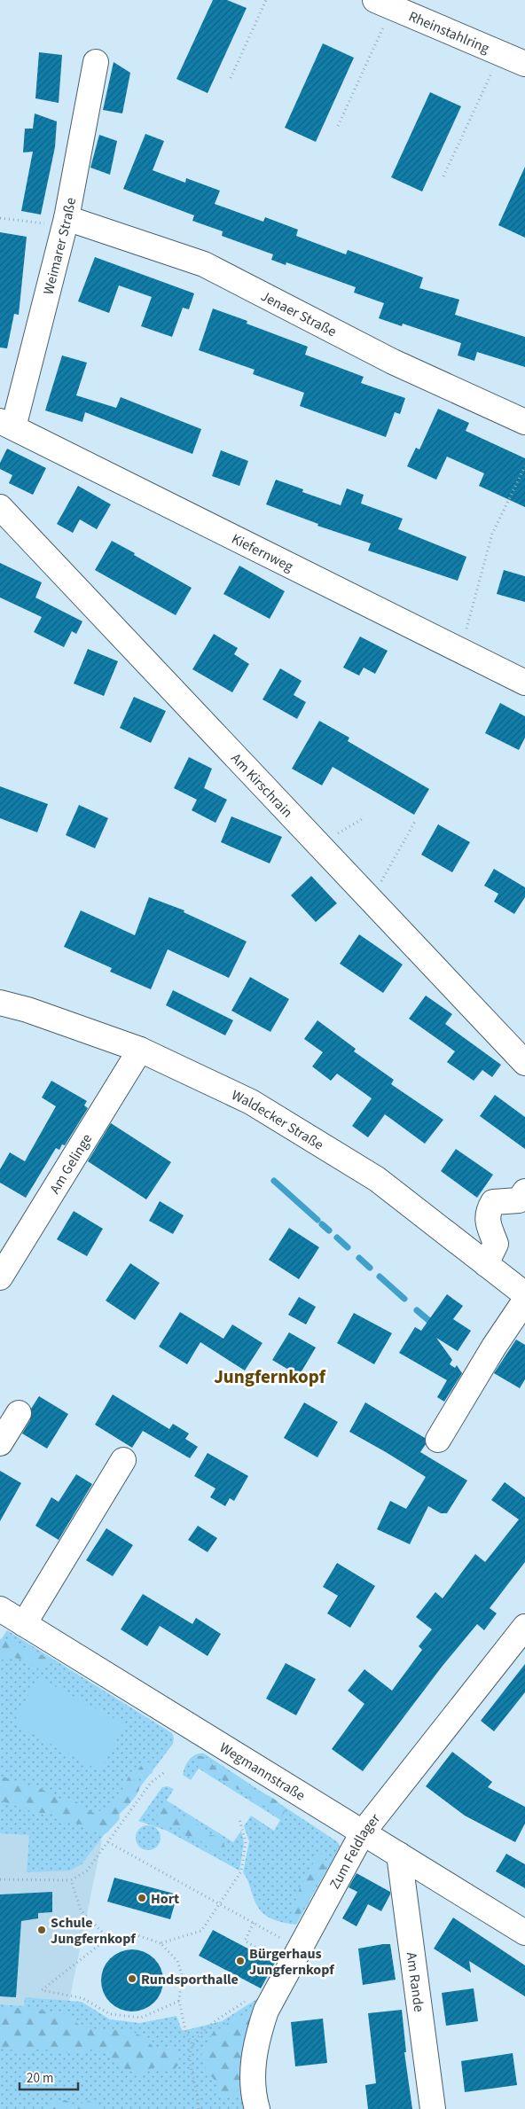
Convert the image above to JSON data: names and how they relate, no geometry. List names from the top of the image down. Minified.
{"streets":{"street":["Rheinstahlring","Weimarer Straße","Jenaer Straße","Kiefernweg","Am Kirschrain","Waldecker Straße","Am Gelinge","Wegmannstraße","Zum Feldlager","Am Rande"]},"crossings":[["Weimarer Straße","Jenaer Straße"],["Weimarer Straße","Kiefernweg"],["Waldecker Straße","Am Gelinge"],["Wegmannstraße","Zum Feldlager"],["Wegmannstraße","Am Rande"]],"districts":["Jungfernkopf"],"places":["Hort","Schule Jungfernkopf","Bürgerhaus Jungfernkopf","Rundsporthalle"],"scale_bar":"20 m"}
